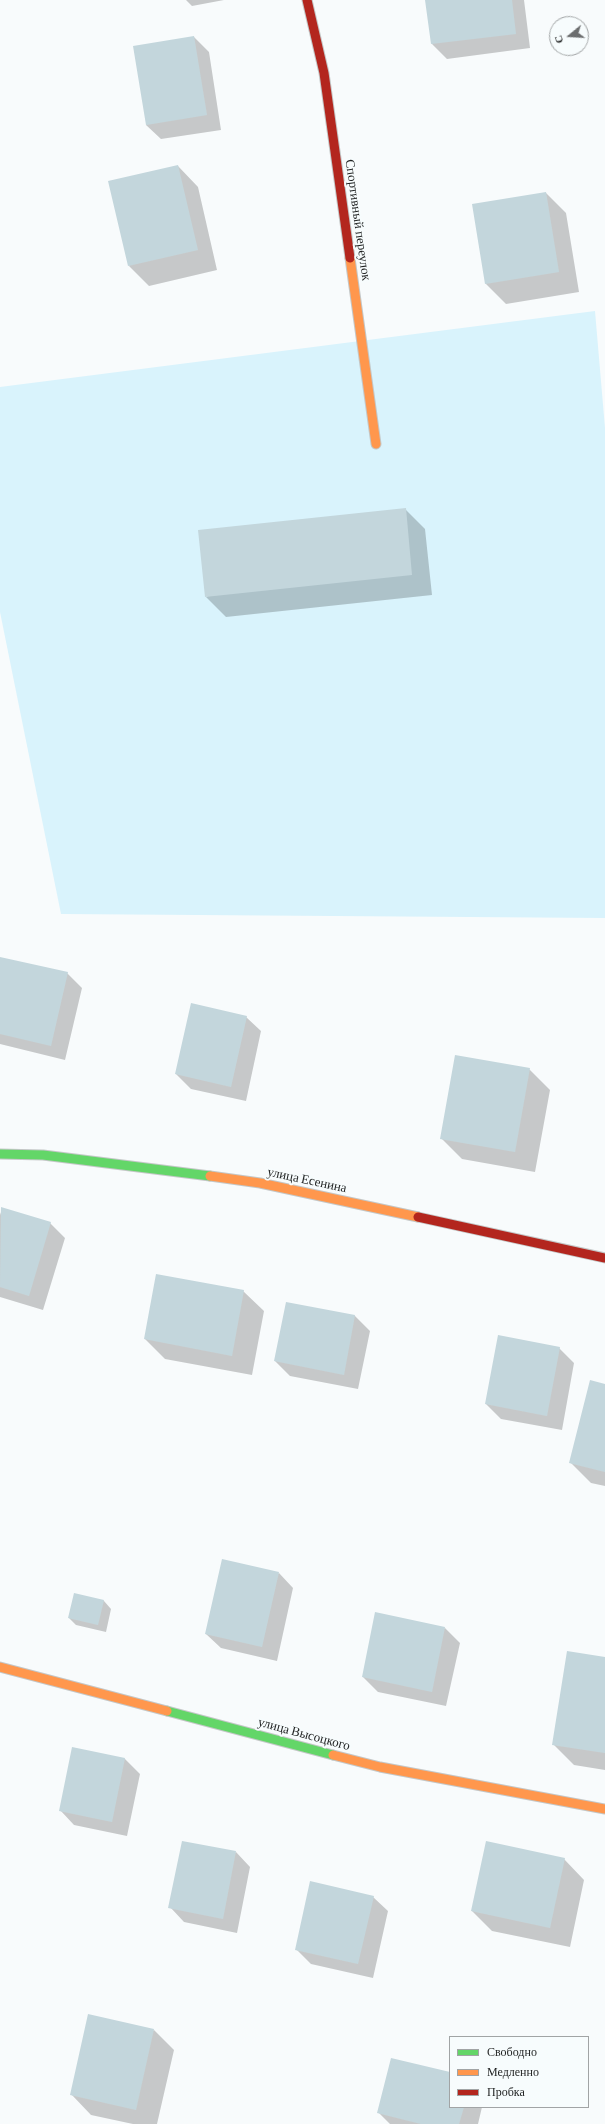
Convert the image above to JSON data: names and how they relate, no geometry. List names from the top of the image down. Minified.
{"streets":{"street":["Спортивный переулок","улица Есенина","улица Высоцкого"]},"legend":["Свободно","Медленно","Пробка"],"north":"left"}
